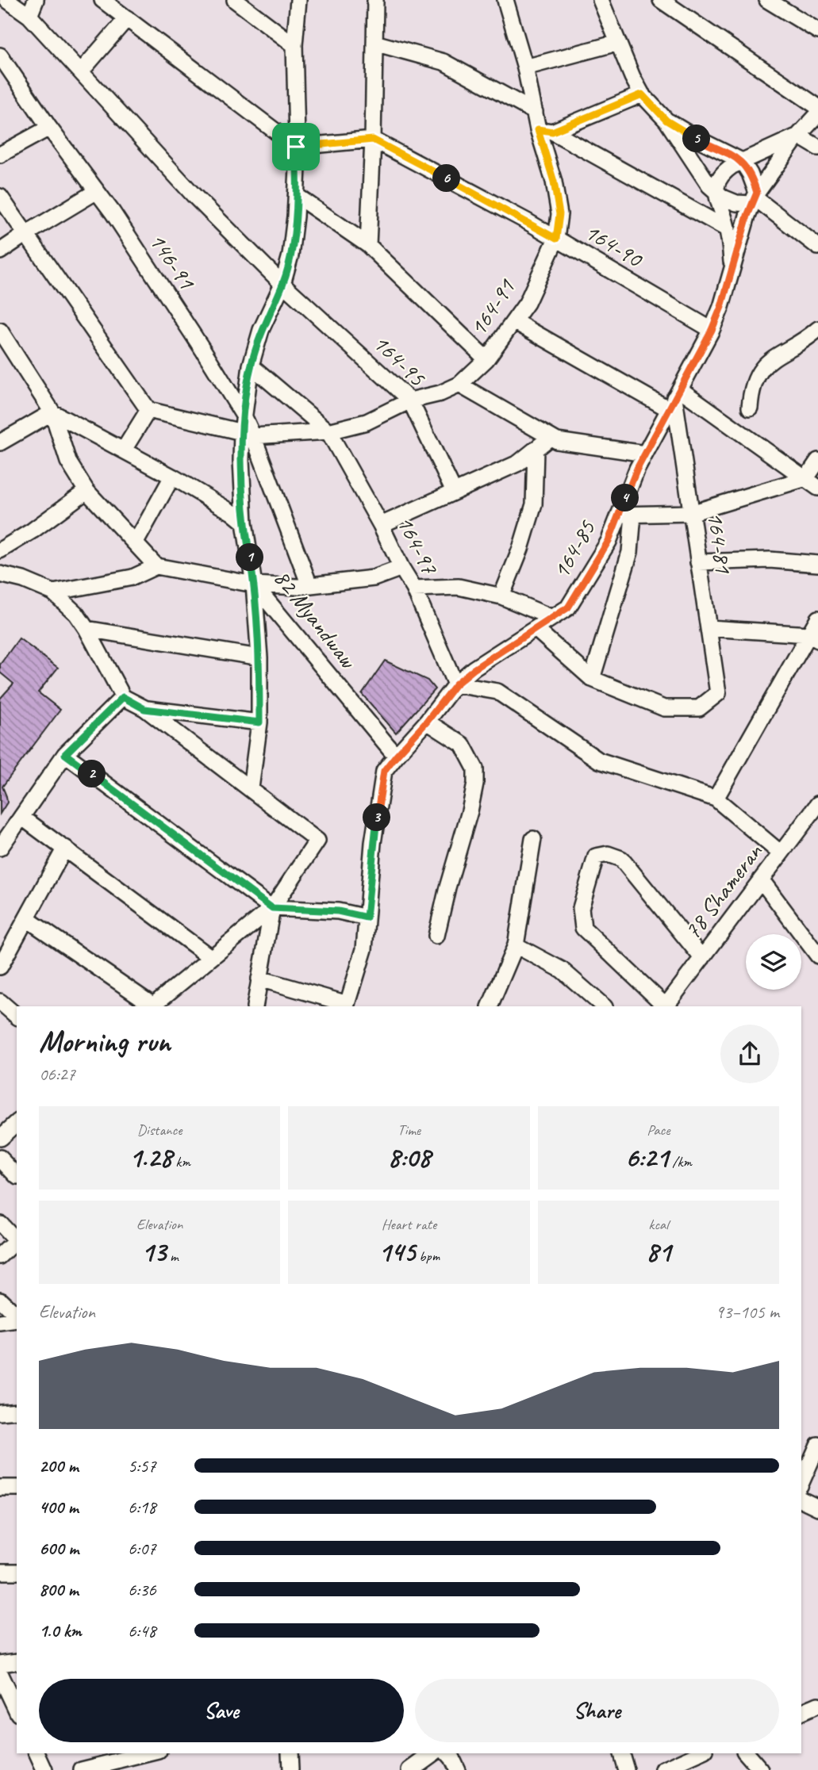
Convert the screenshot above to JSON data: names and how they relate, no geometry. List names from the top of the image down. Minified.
{"streets":{"street":["164-90","146-91","164-91","164-95","164-81","164-97","164-85","82 Myandwaw","78 Shameran"]},"crossings":[["164-90","164-91"],["164-90","164-85"],["146-91","82 Myandwaw"],["164-91","164-95"],["164-91","164-97"],["164-81","164-85"],["164-97","164-85"]],"page":{"pins":["5","6","4","1","2","3"],"heading":["Morning run","06:27"],"stats":[["Distance","1.28 km"],["Time","8:08"],["Pace","6:21 /km"],["Elevation","13 m"],["Heart rate","145 bpm"],["kcal","81"]],"chart":["Elevation","93–105 m"],"list":[{"name":"200 m","note":"5:57"},{"name":"400 m","note":"6:18"},{"name":"600 m","note":"6:07"},{"name":"800 m","note":"6:36"},{"name":"1.0 km","note":"6:48"}],"buttons":["Save","Share"]}}
